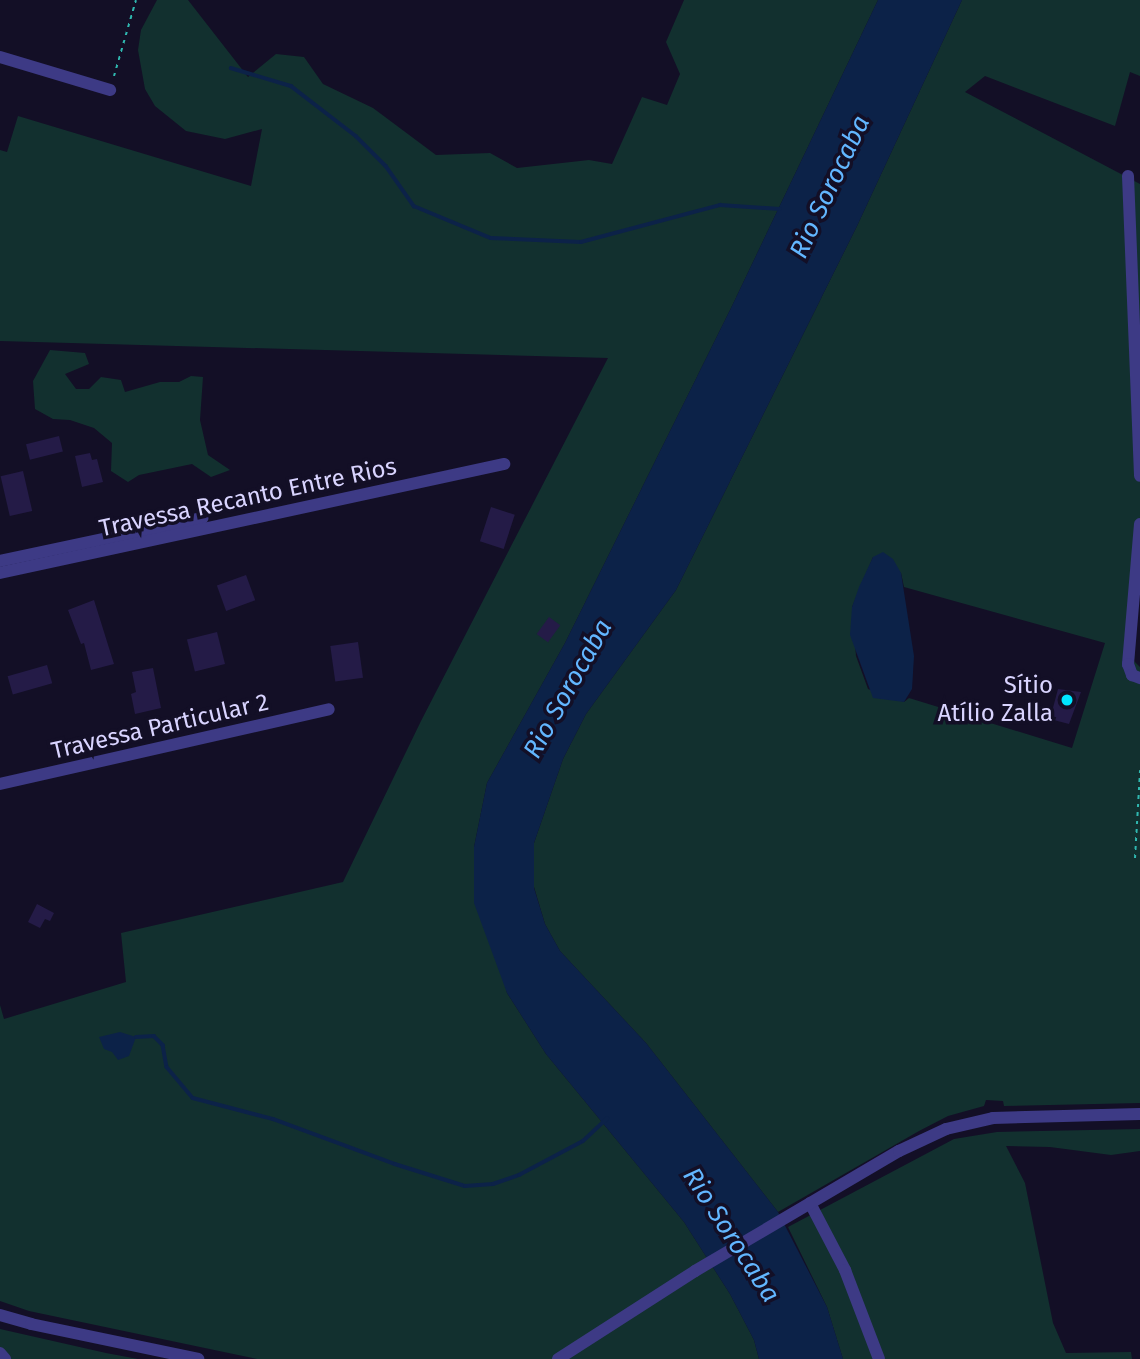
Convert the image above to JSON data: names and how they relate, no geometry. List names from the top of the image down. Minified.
{"streets":{"street":["Travessa Recanto Entre Rios","Travessa Particular 2"]},"water":["Rio Sorocaba"],"places":["Sítio Atílio Zalla"]}
